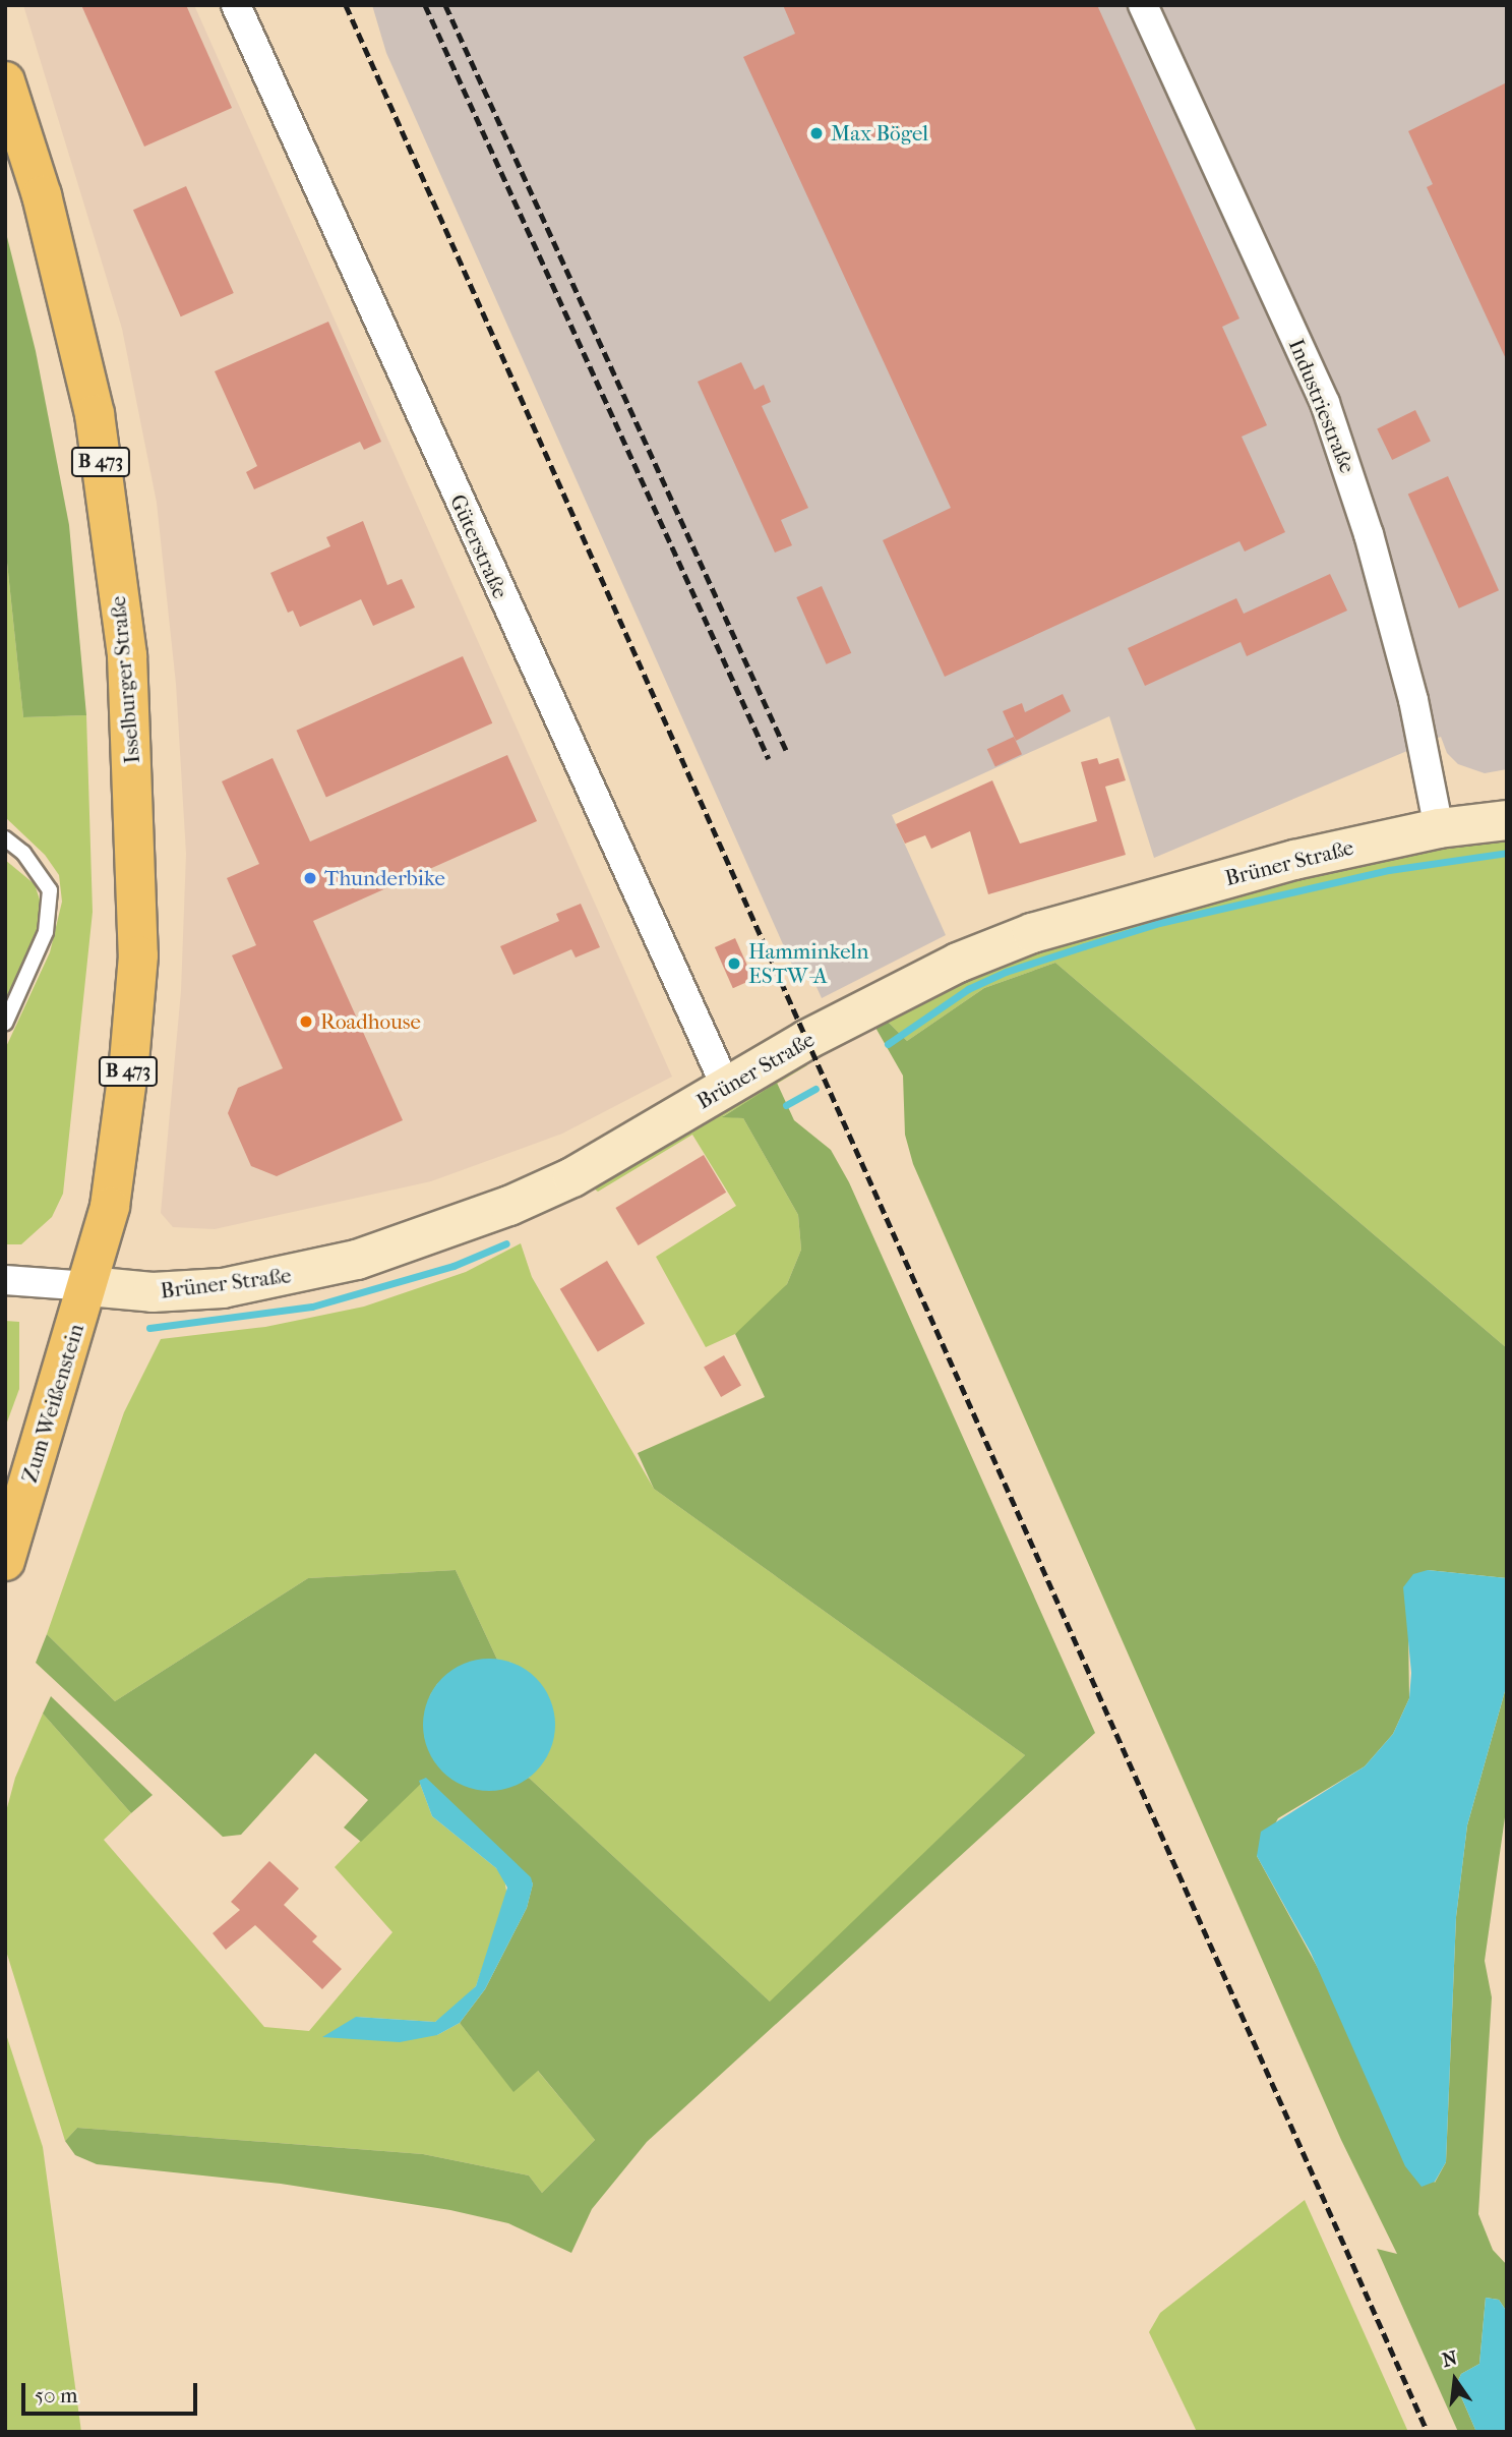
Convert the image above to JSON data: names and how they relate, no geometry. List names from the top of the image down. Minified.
{"streets":{"main road":["B 473","Isselburger Straße","Brüner Straße","Zum Weißenstein"],"street":["Industriestraße","Güterstraße"]},"crossings":[["Industriestraße","Brüner Straße"],["Güterstraße","Brüner Straße"],["Isselburger Straße","Brüner Straße"],["Isselburger Straße","Zum Weißenstein"],["Brüner Straße","Zum Weißenstein"]],"places":["Max Bögel","Thunderbike","Hamminkeln ESTW-A","Roadhouse"],"scale_bar":"50 m","north":"top"}
